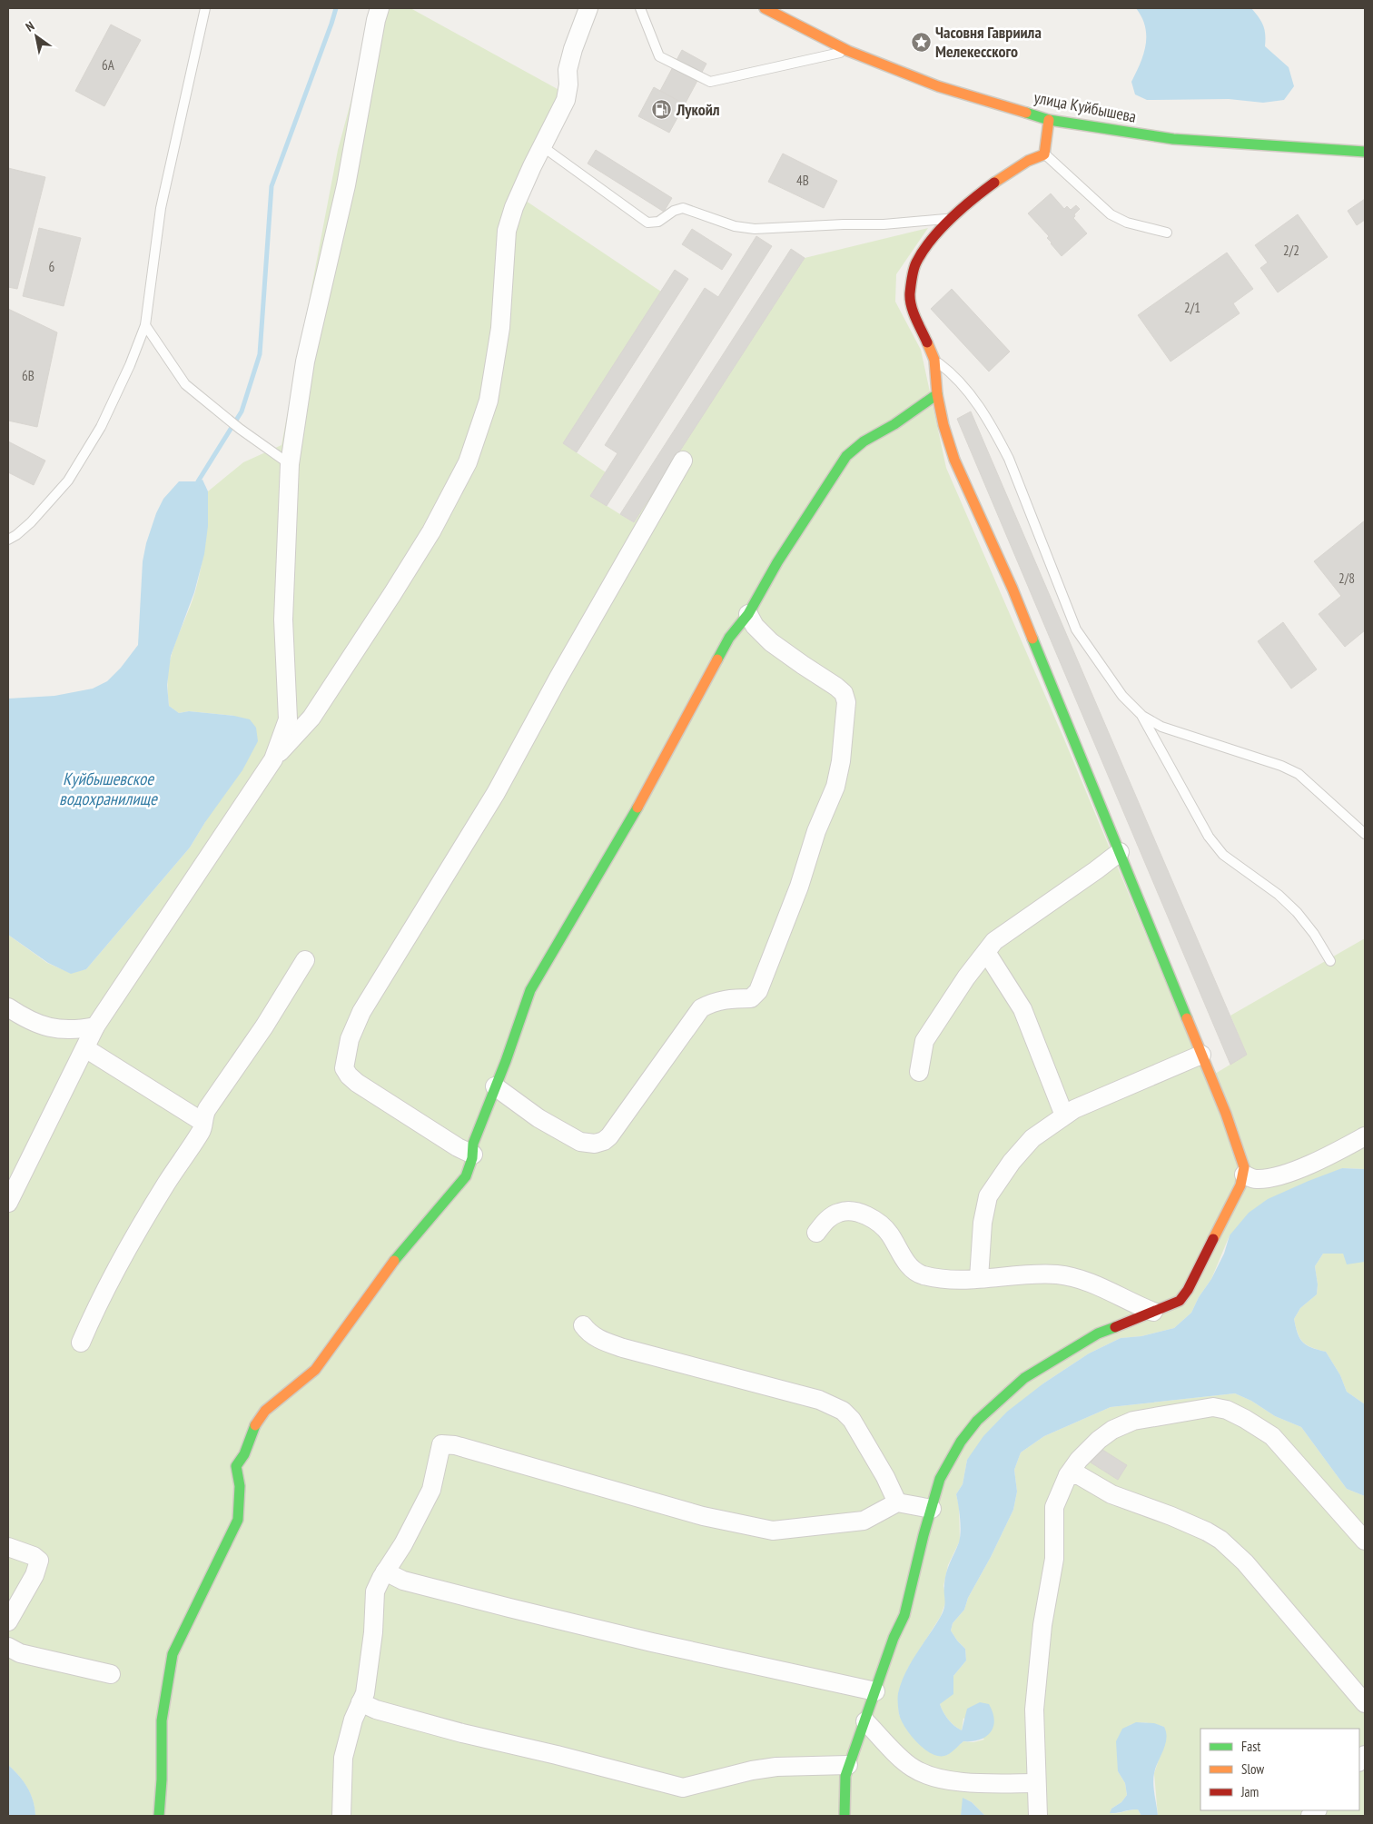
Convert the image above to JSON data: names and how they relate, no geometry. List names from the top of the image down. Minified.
{"streets":{"main road":["улица Куйбышева"]},"water":["Куйбышевское водохранилище"],"places":{"place":["Часовня Гавриила Мелекесского"],"fuel station":["Лукойл"]},"house_numbers":["6А","4В","2/2","6","2/1","6В","2/8"],"legend":["Fast","Slow","Jam"],"north":"top left"}
